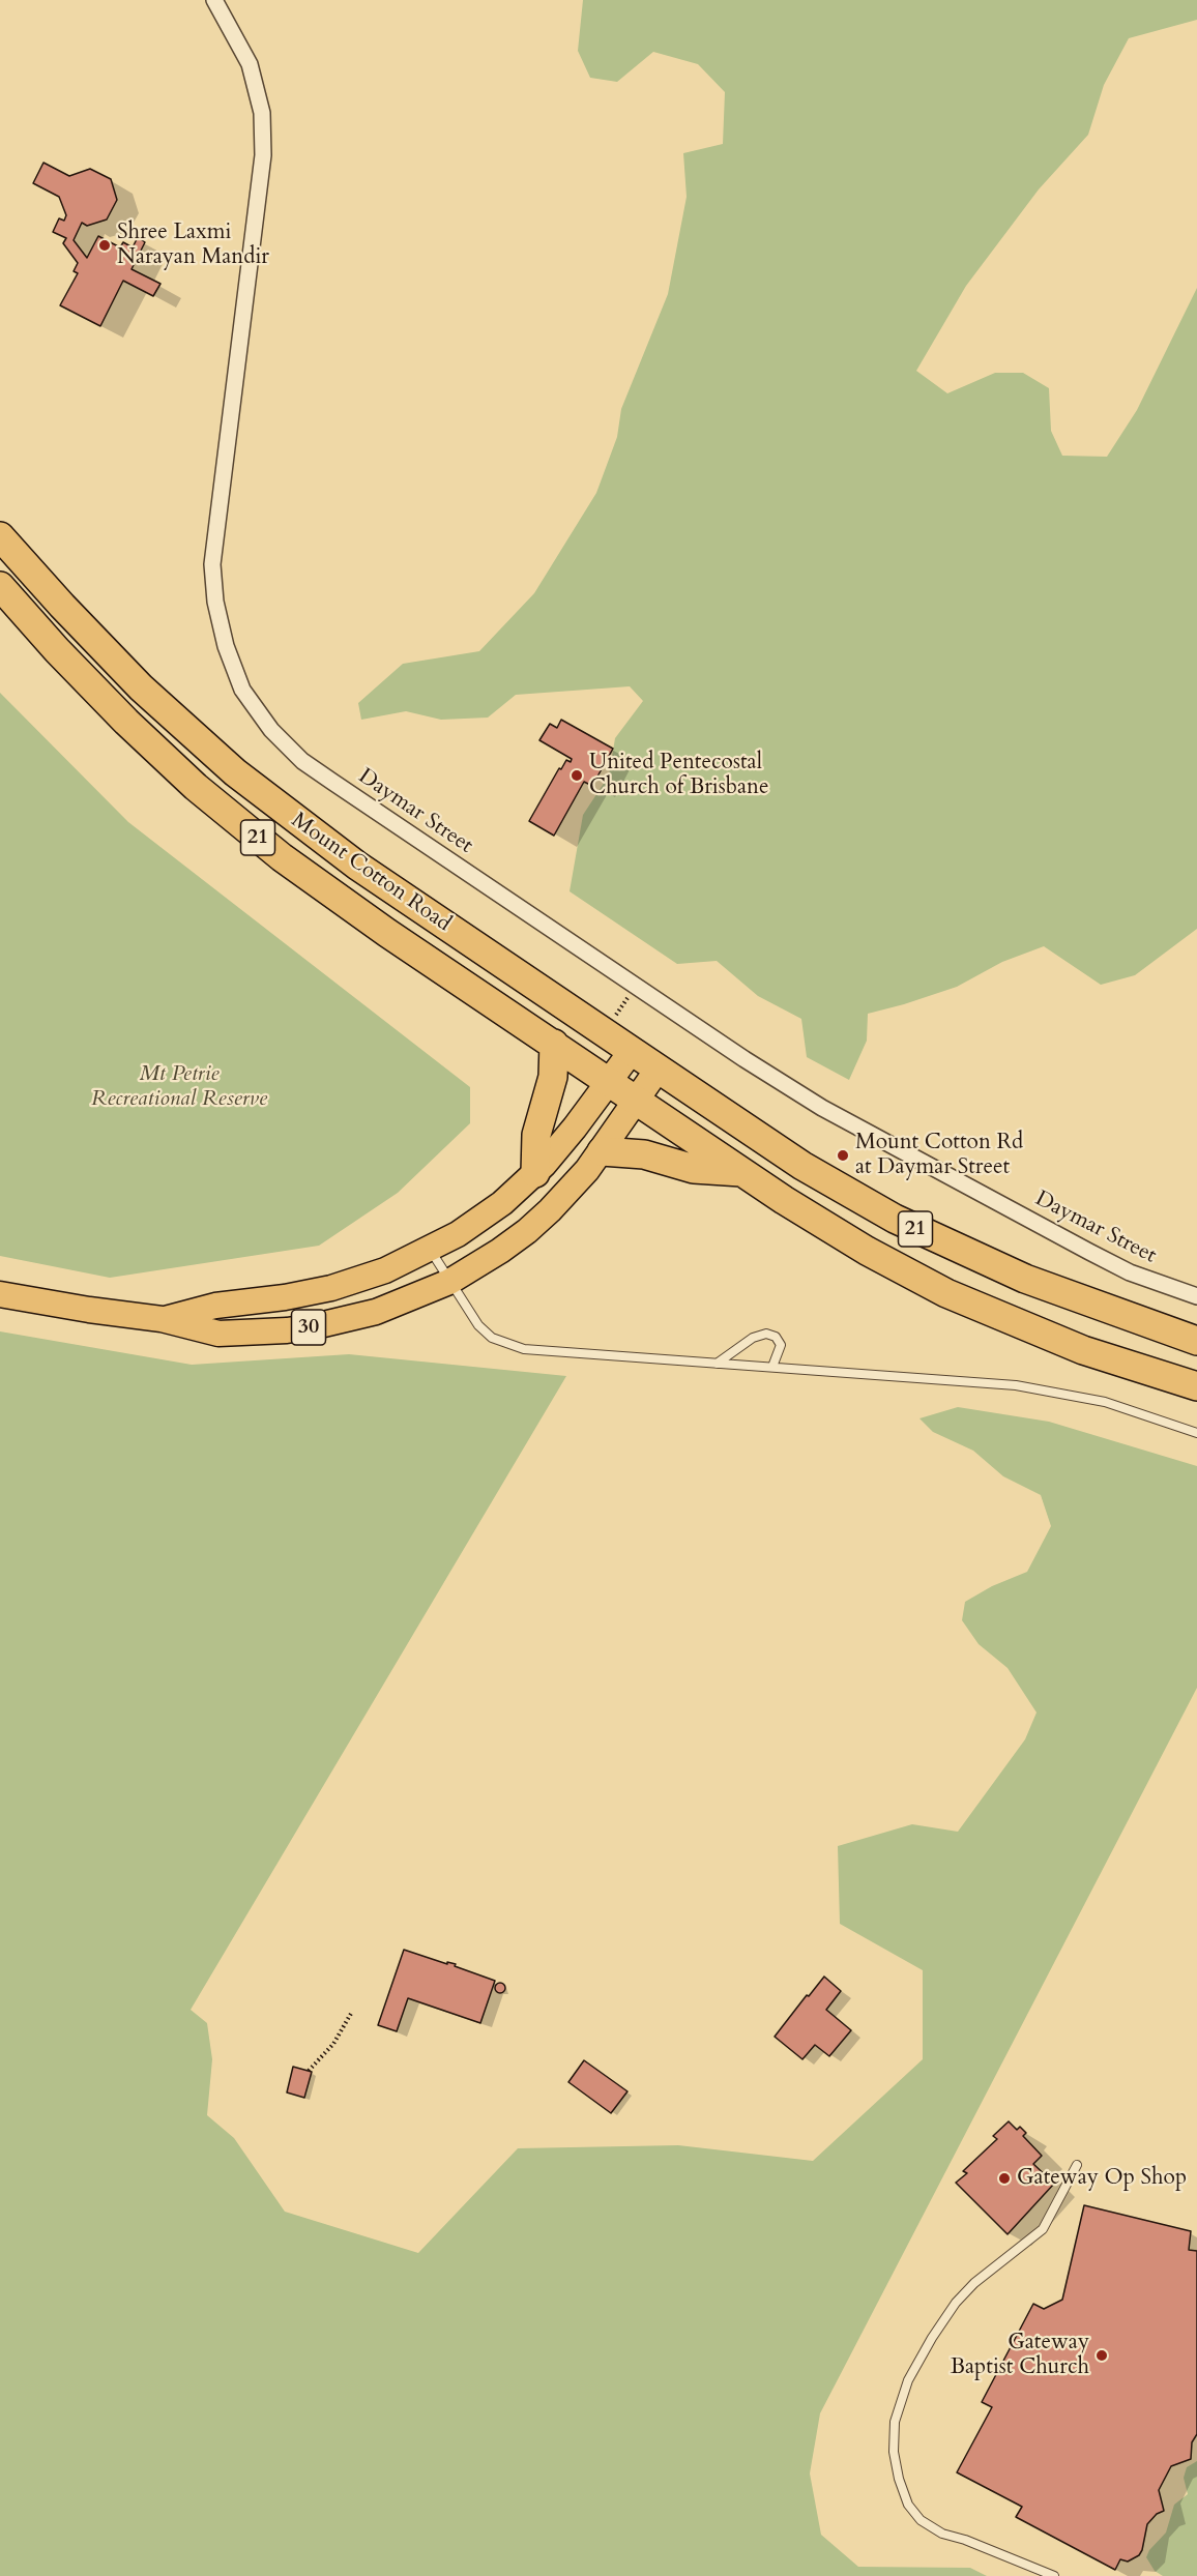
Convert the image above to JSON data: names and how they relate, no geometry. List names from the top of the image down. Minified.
{"streets":{"highway":["21","Mount Cotton Road"],"main road":["30"],"street":["Daymar Street"]},"crossings":[["21","Mount Cotton Road"],["21","30"],["Mount Cotton Road","30"]],"parks":["Mt Petrie Recreational Reserve"],"places":["Shree Laxmi Narayan Mandir","United Pentecostal Church of Brisbane","Mount Cotton Rd at Daymar Street","Gateway Op Shop","Gateway Baptist Church"]}
